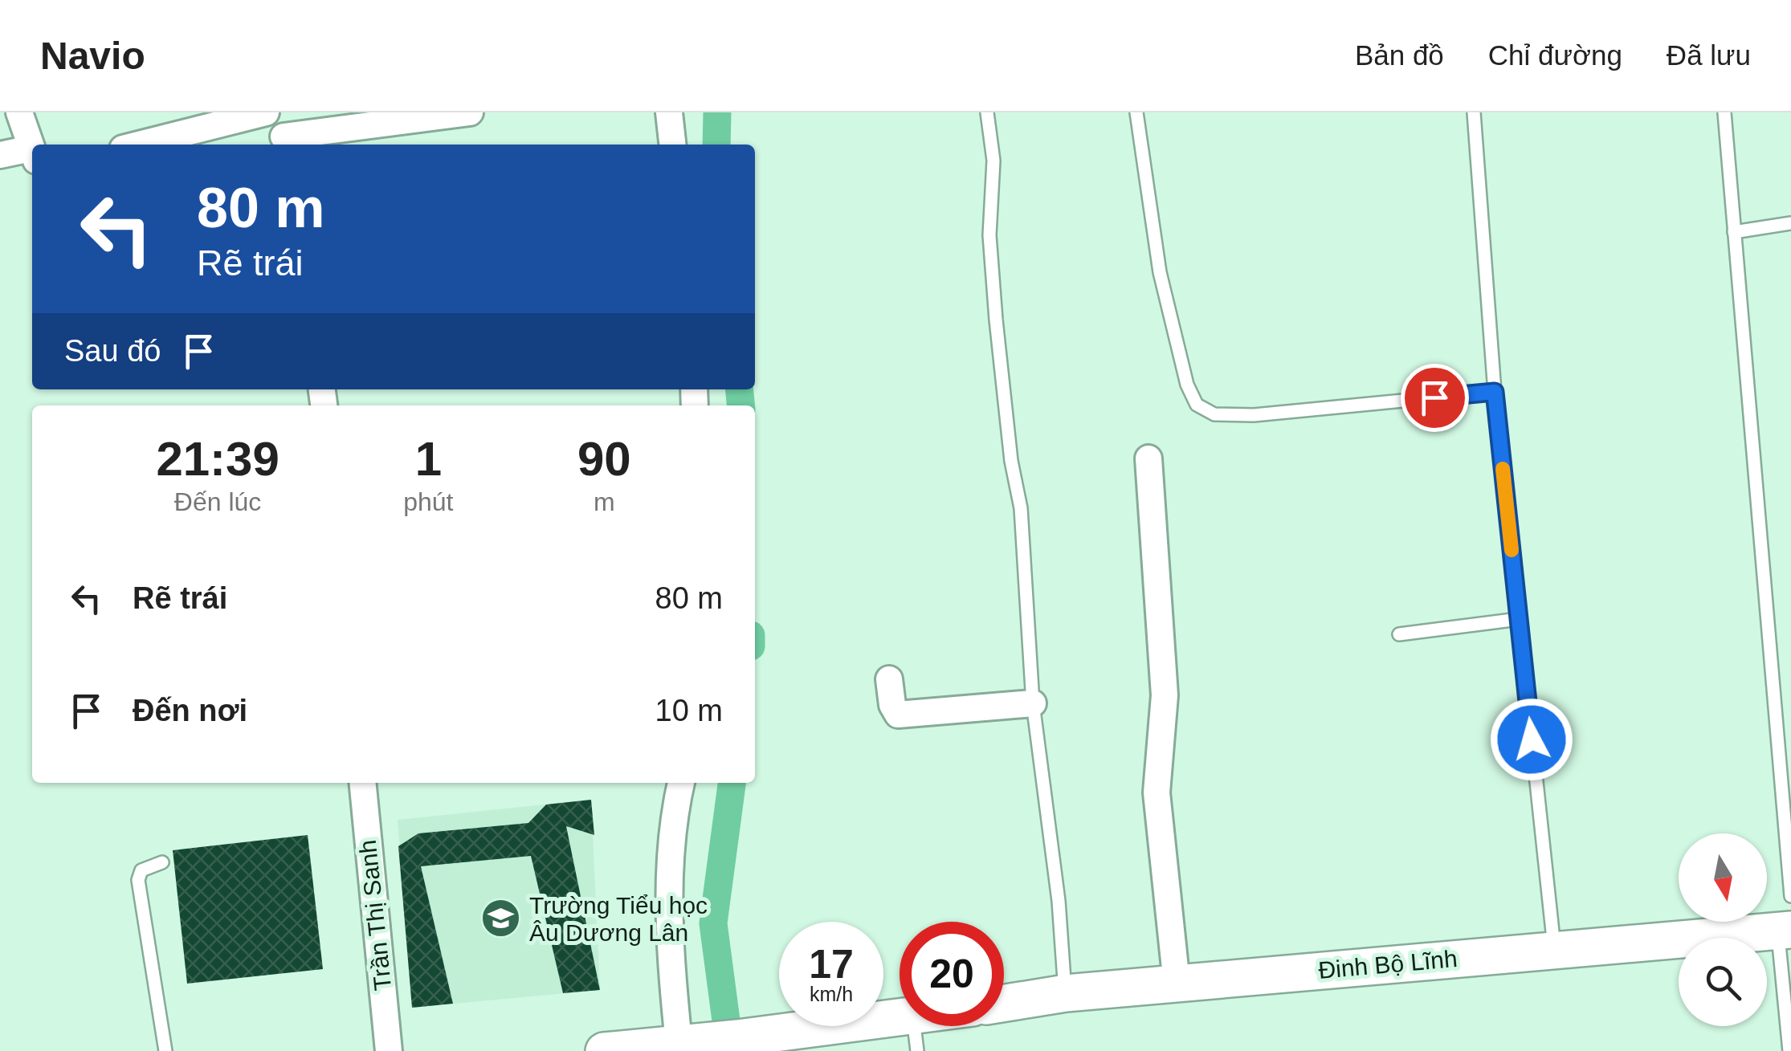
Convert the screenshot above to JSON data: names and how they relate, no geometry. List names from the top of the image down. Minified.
{"streets":{"main road":["Đinh Bộ Lĩnh"],"street":["Trần Thị Sanh"]},"places":{"school or university":["Trường Tiểu học Âu Dương Lân"]},"north":"bottom","page":{"header":"Navio","nav":["Bản đồ","Chỉ đường","Đã lưu"],"turn":["80 m","Rẽ trái"],"then":"Sau đó","eta":["21:39","Đến lúc","1","phút","90","m"],"list":[{"name":"Rẽ trái","value":"80 m"},{"name":"Đến nơi","value":"10 m"}],"speed":"17 km/h","limit":"20"}}
